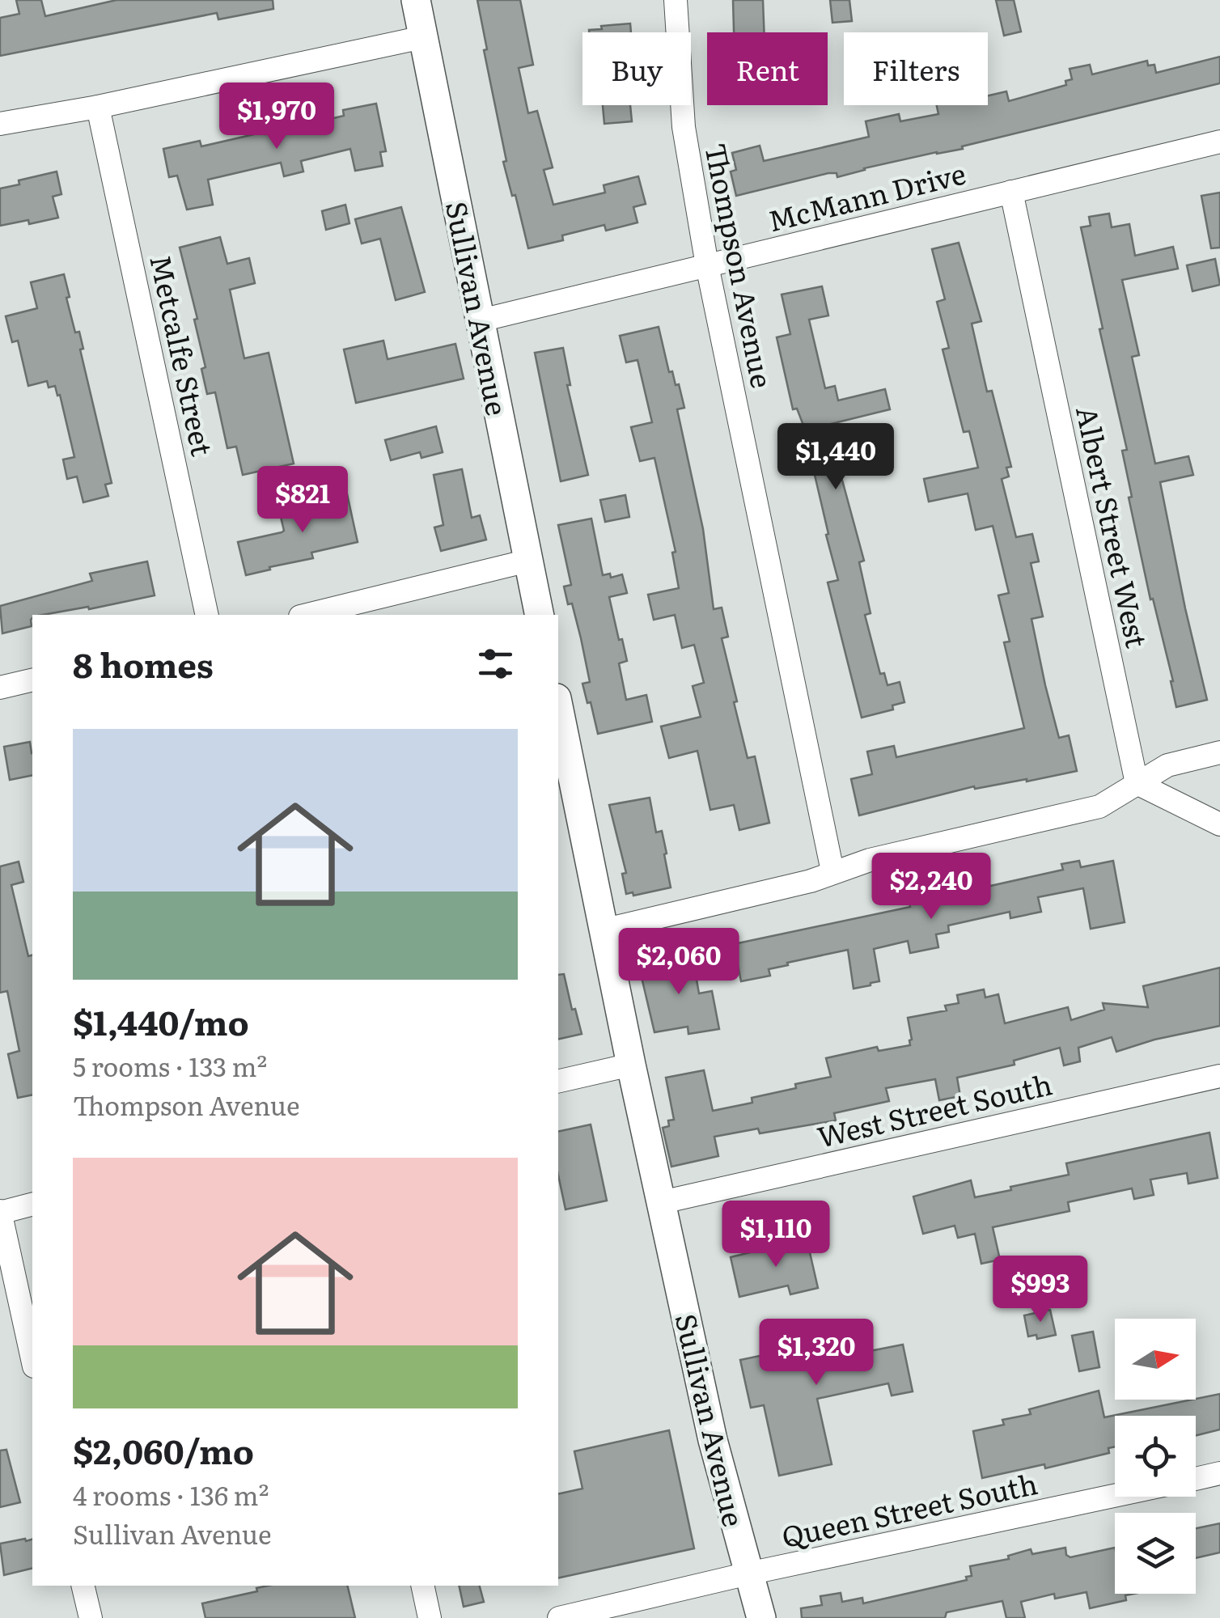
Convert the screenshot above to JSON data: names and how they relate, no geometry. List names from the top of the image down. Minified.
{"streets":{"street":["McMann Drive","Thompson Avenue","Sullivan Avenue","Metcalfe Street","Albert Street West","West Street South","Queen Street South"]},"crossings":[["McMann Drive","Thompson Avenue"],["McMann Drive","Sullivan Avenue"],["McMann Drive","Albert Street West"],["Sullivan Avenue","West Street South"],["Sullivan Avenue","Queen Street South"]],"north":"right","page":{"chip":["Buy","Rent","Filters"],"price":["$1,970","$1,440","$821","$2,240","$2,060","$1,110","$993","$1,320"],"heading":"8 homes","list":[{"name":"$1,440/mo","note":"5 rooms · 133 m² · Thompson Avenue"},{"name":"$2,060/mo","note":"4 rooms · 136 m² · Sullivan Avenue"}]}}
